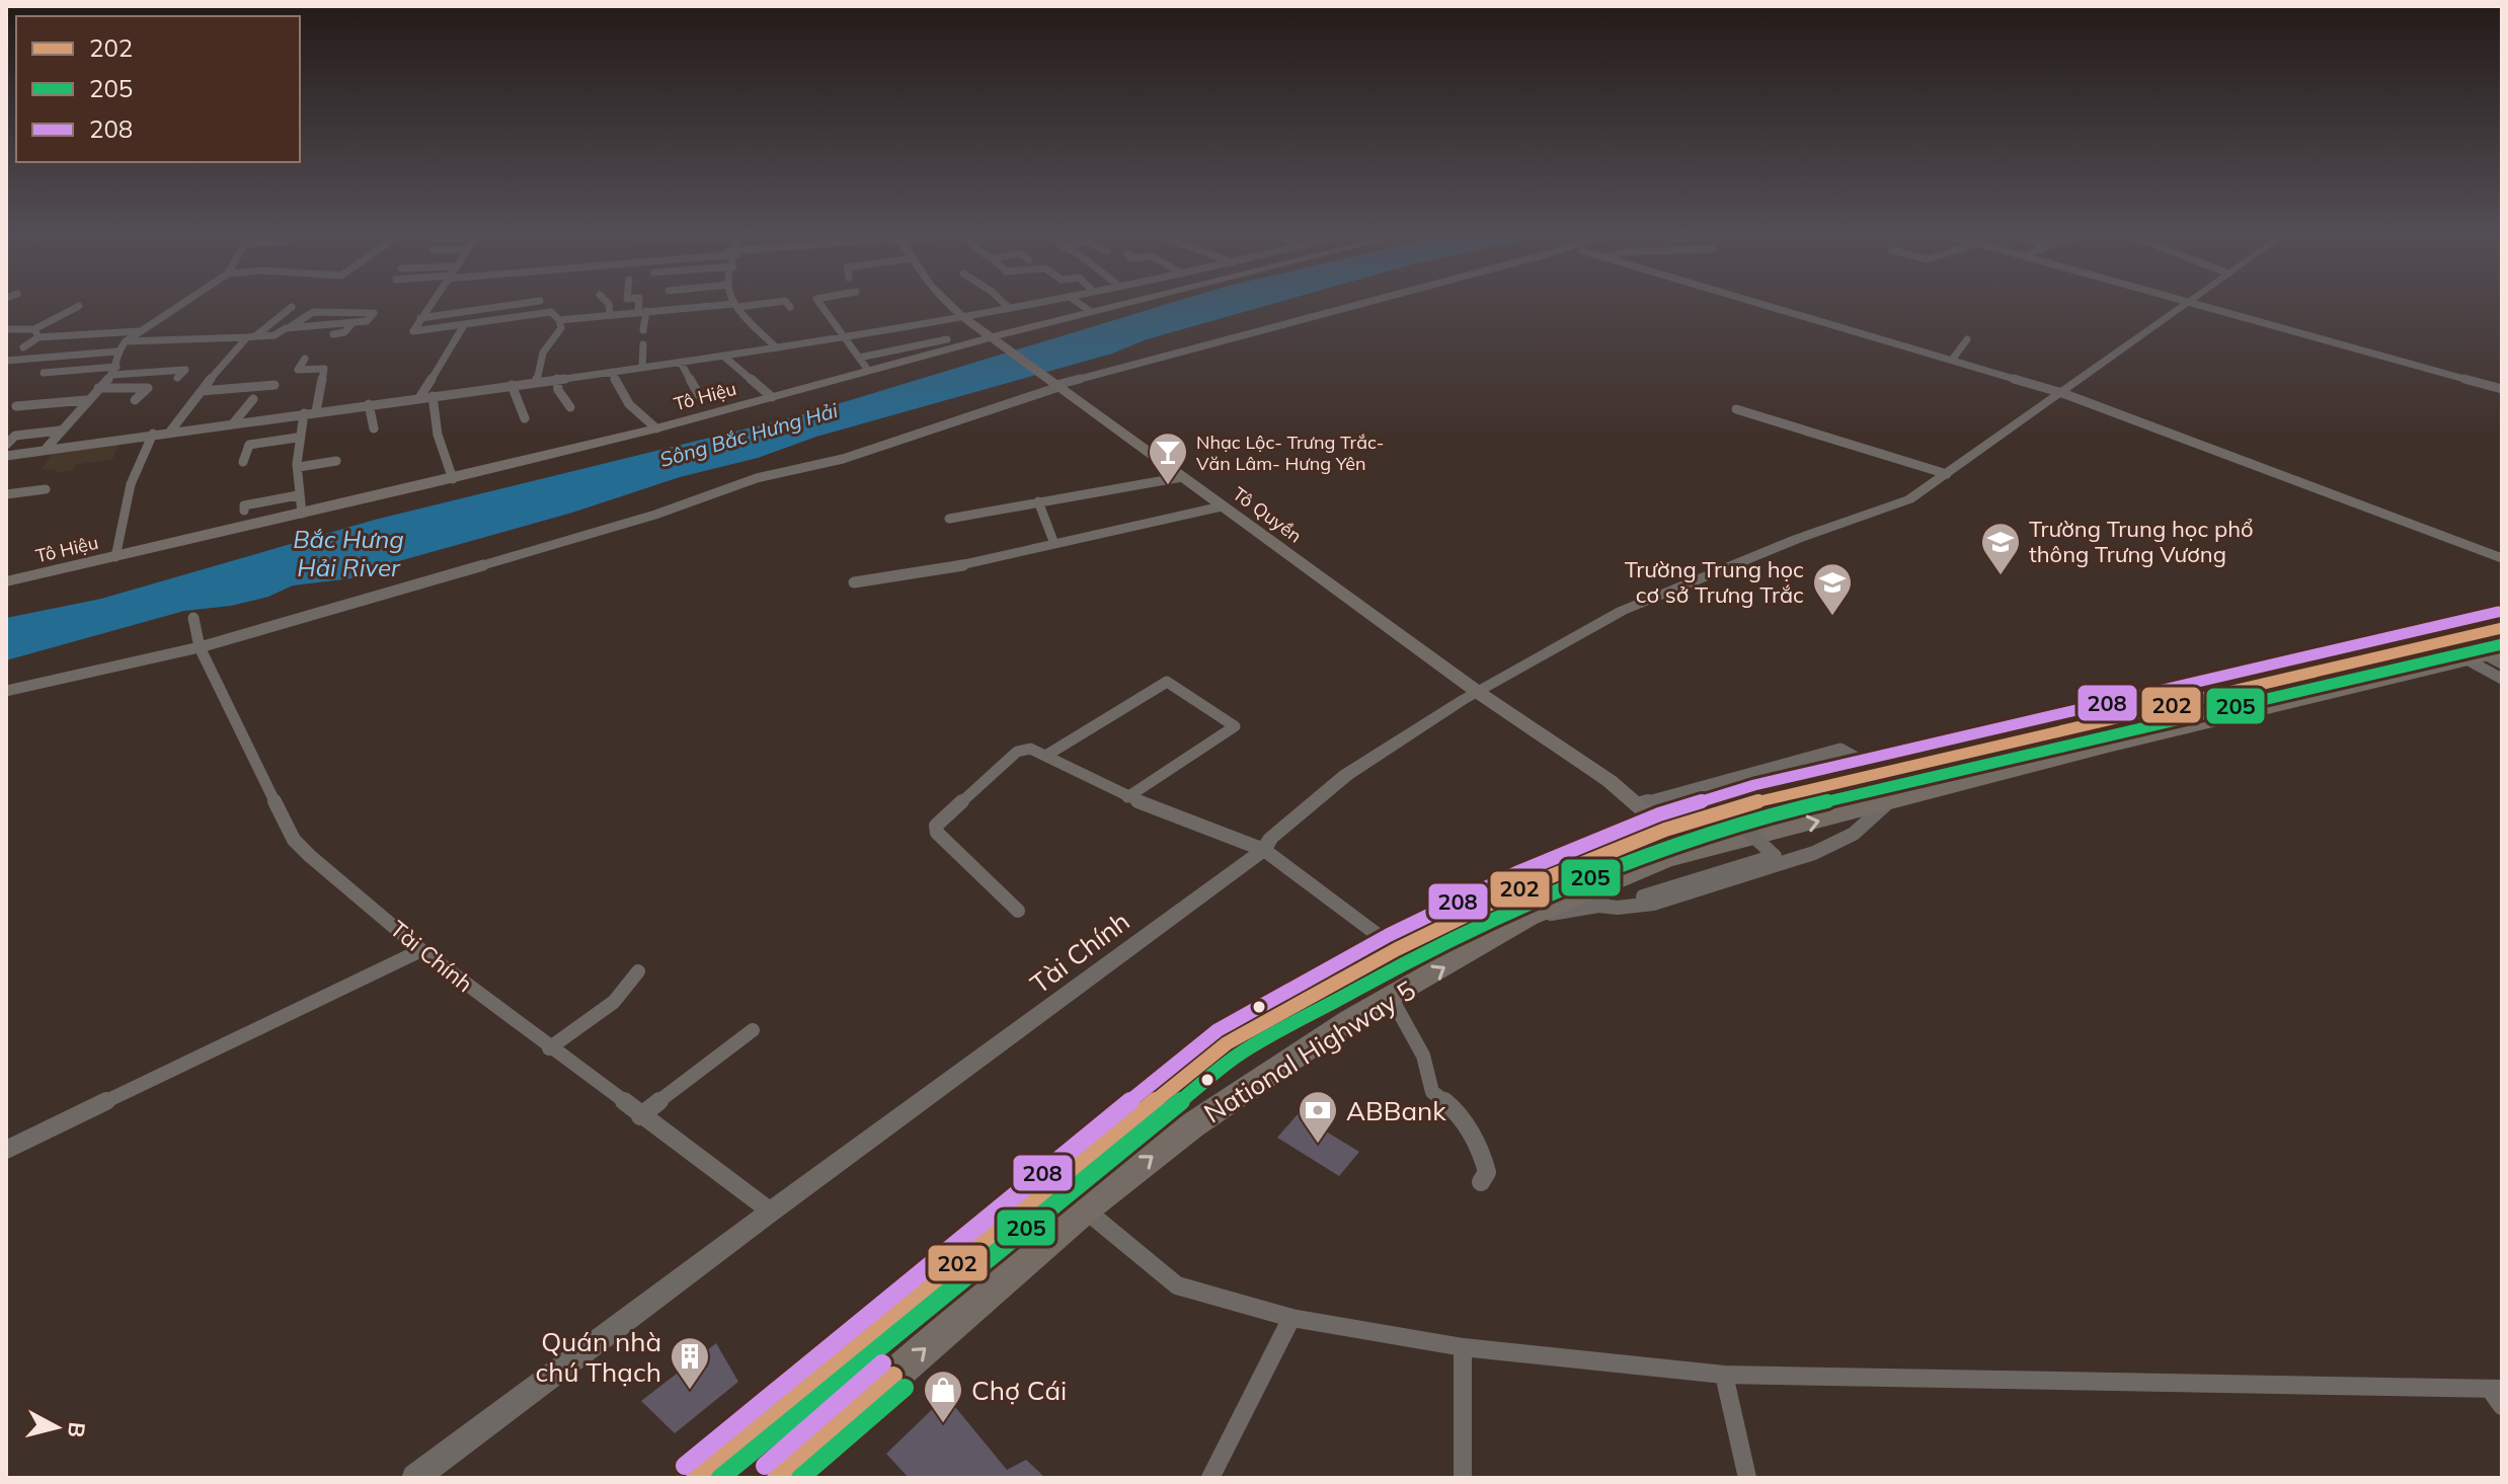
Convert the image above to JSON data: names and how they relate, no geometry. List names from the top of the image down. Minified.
{"streets":{"highway":["National Highway 5"],"main road":["Tô Hiệu","Tô Quyền"],"street":["Tài Chính"]},"crossings":[["Tô Hiệu","Tô Quyền"],["Tô Quyền","Tài Chính"],["Tô Quyền","National Highway 5"]],"water":["Sông Bắc Hưng Hải","Bắc Hưng Hải River"],"places":{"bar":["Nhạc Lộc- Trưng Trắc- Văn Lâm- Hưng Yên"],"school or university":["Trường Trung học phổ thông Trưng Vương","Trường Trung học cơ sở Trưng Trắc"],"bank":["ABBank"],"building":["Quán nhà chú Thạch"],"shop":["Chợ Cái"]},"lines":["transit line 208","transit line 202","transit line 205"],"legend":["202","205","208"],"north":"right"}
